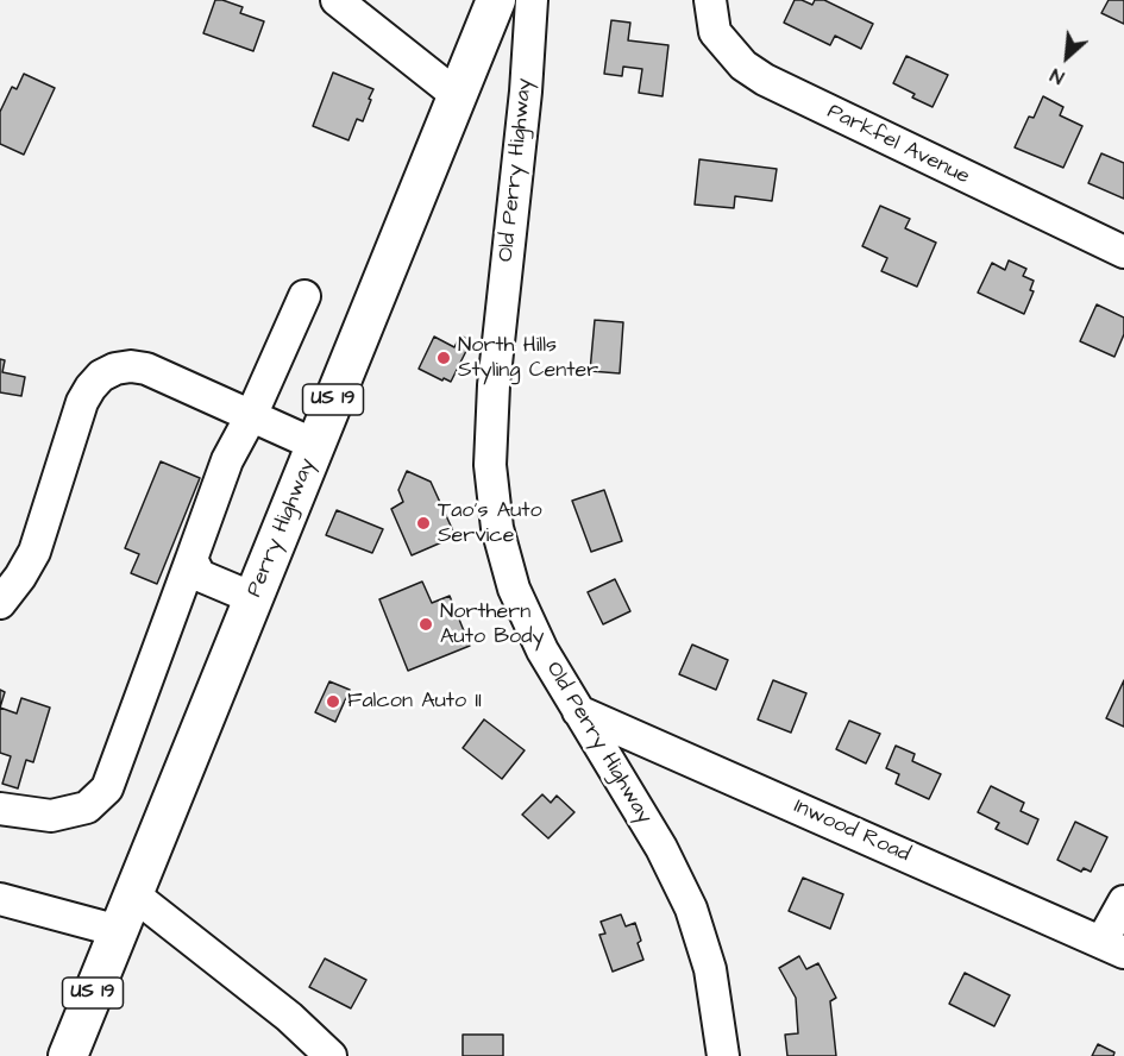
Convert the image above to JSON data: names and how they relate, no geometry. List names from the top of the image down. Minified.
{"streets":{"main road":["US 19","Perry Highway"],"street":["Parkfel Avenue","Old Perry Highway","Inwood Road"]},"crossings":[["Old Perry Highway","Inwood Road"]],"places":["North Hills Styling Center","Tao's Auto Service","Northern Auto Body","Falcon Auto II"],"north":"bottom left"}
